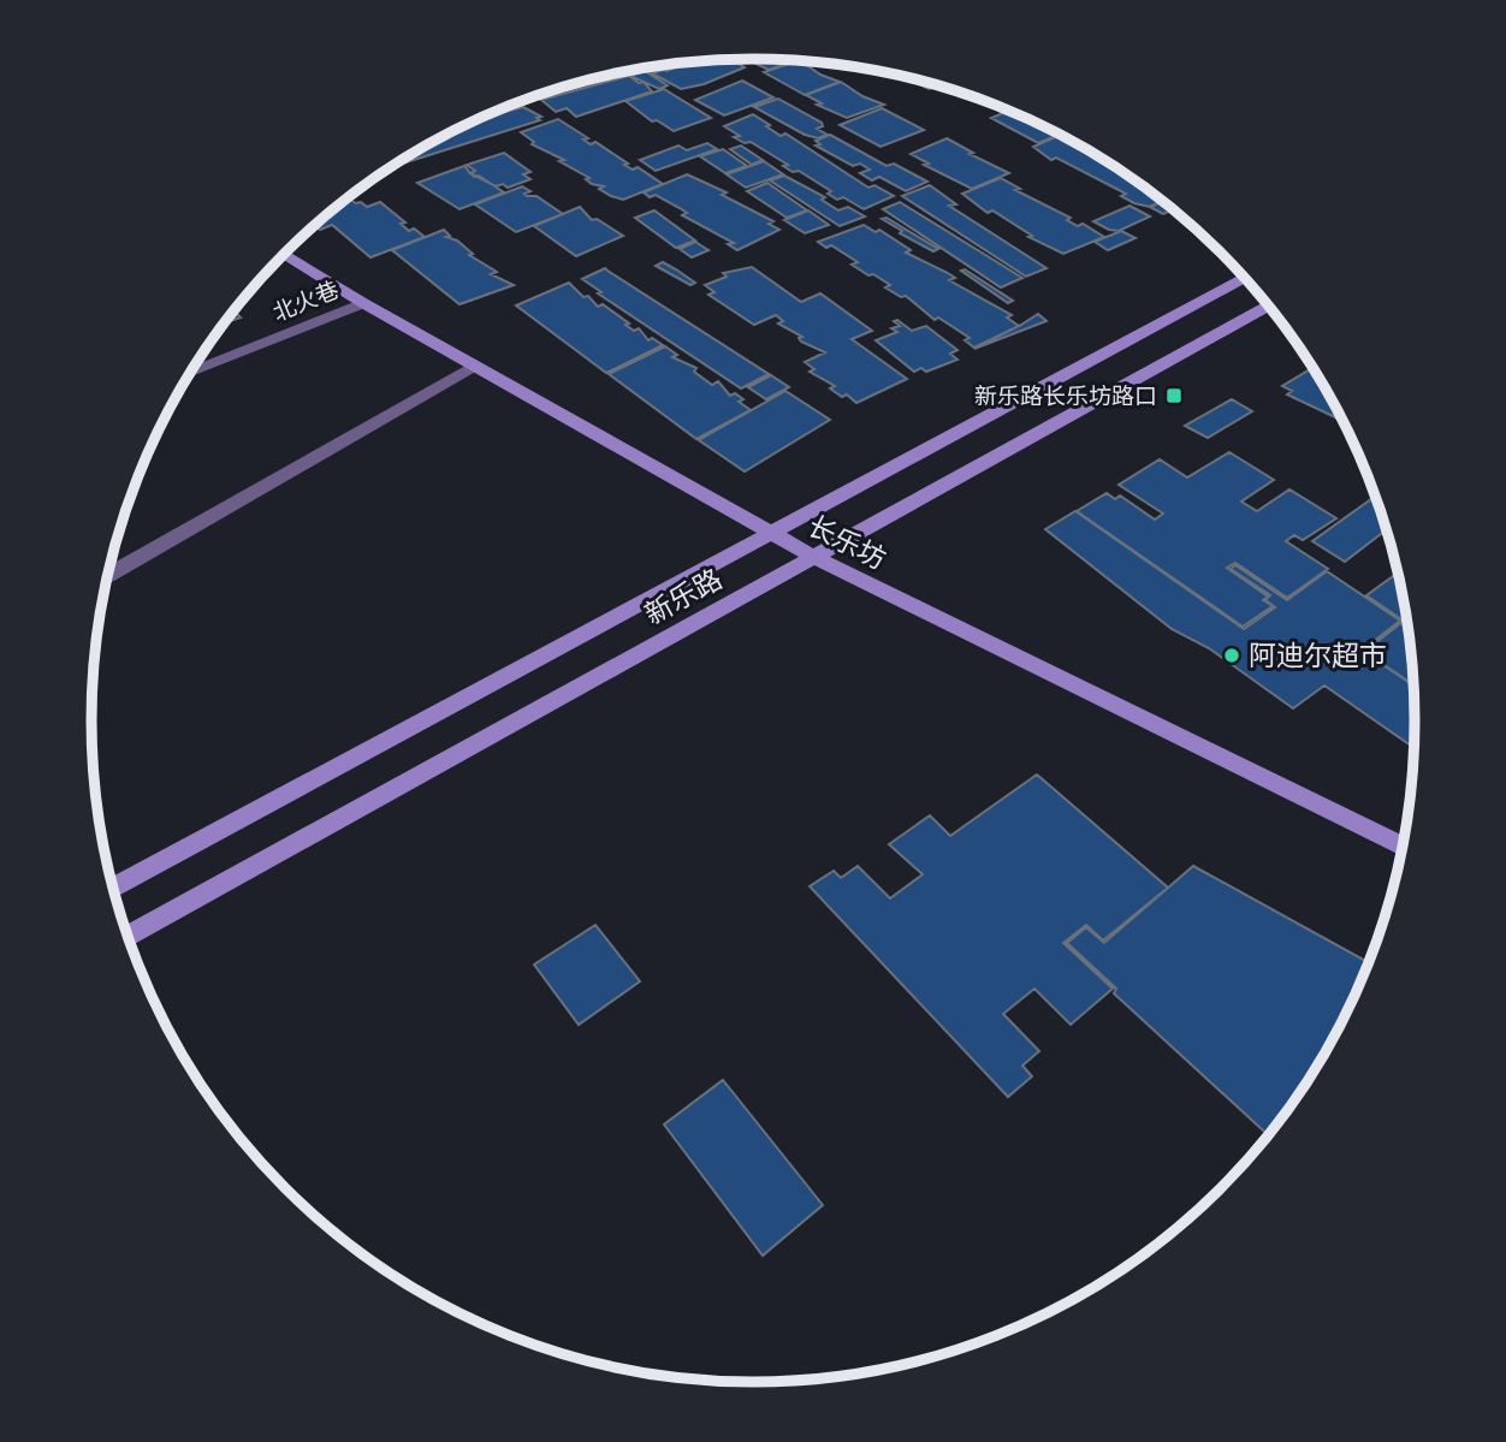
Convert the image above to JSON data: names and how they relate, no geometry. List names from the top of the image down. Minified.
{"streets":{"main road":["长乐坊","新乐路"],"street":["北火巷"]},"crossings":[["北火巷","长乐坊"],["长乐坊","新乐路"]],"places":{"transit":["新乐路长乐坊路口"],"other":["阿迪尔超市"]}}
